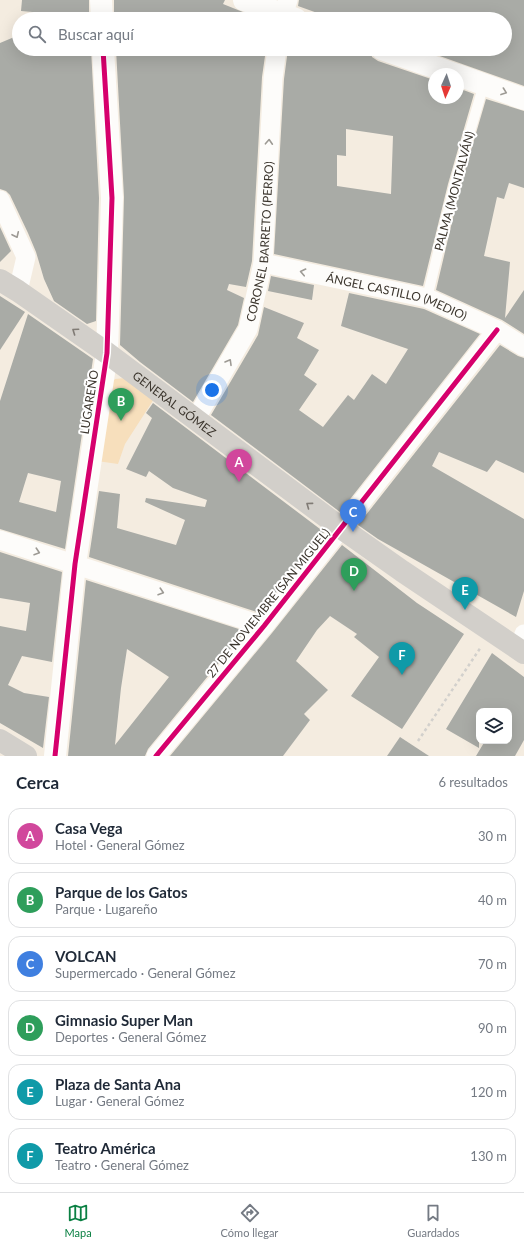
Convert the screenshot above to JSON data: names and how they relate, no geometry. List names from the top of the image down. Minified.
{"streets":{"main road":["GENERAL GÓMEZ"],"street":["CORONEL BARRETO (PERRO)","ÁNGEL CASTILLO (MEDIO)","LUGAREÑO","27 DE NOVIEMBRE (SAN MIGUEL)"],"lane":["PALMA (MONTALVÁN)"]},"crossings":[["PALMA (MONTALVÁN)","ÁNGEL CASTILLO (MEDIO)"],["CORONEL BARRETO (PERRO)","ÁNGEL CASTILLO (MEDIO)"],["CORONEL BARRETO (PERRO)","GENERAL GÓMEZ"],["ÁNGEL CASTILLO (MEDIO)","27 DE NOVIEMBRE (SAN MIGUEL)"],["LUGAREÑO","GENERAL GÓMEZ"],["GENERAL GÓMEZ","27 DE NOVIEMBRE (SAN MIGUEL)"]],"one_way":["CORONEL BARRETO (PERRO)","ÁNGEL CASTILLO (MEDIO)","GENERAL GÓMEZ"],"north":"bottom","page":{"search":"Buscar aquí","pins":["B","A","C","D","E","F"],"heading":["Cerca","6 resultados"],"list":[{"mark":"A","name":"Casa Vega","note":"Hotel · General Gómez","value":"30 m"},{"mark":"B","name":"Parque de los Gatos","note":"Parque · Lugareño","value":"40 m"},{"mark":"C","name":"VOLCAN","note":"Supermercado · General Gómez","value":"70 m"},{"mark":"D","name":"Gimnasio Super Man","note":"Deportes · General Gómez","value":"90 m"},{"mark":"E","name":"Plaza de Santa Ana","note":"Lugar · General Gómez","value":"120 m"},{"mark":"F","name":"Teatro América","note":"Teatro · General Gómez","value":"130 m"}],"nav":["Mapa","Cómo llegar","Guardados"]}}
